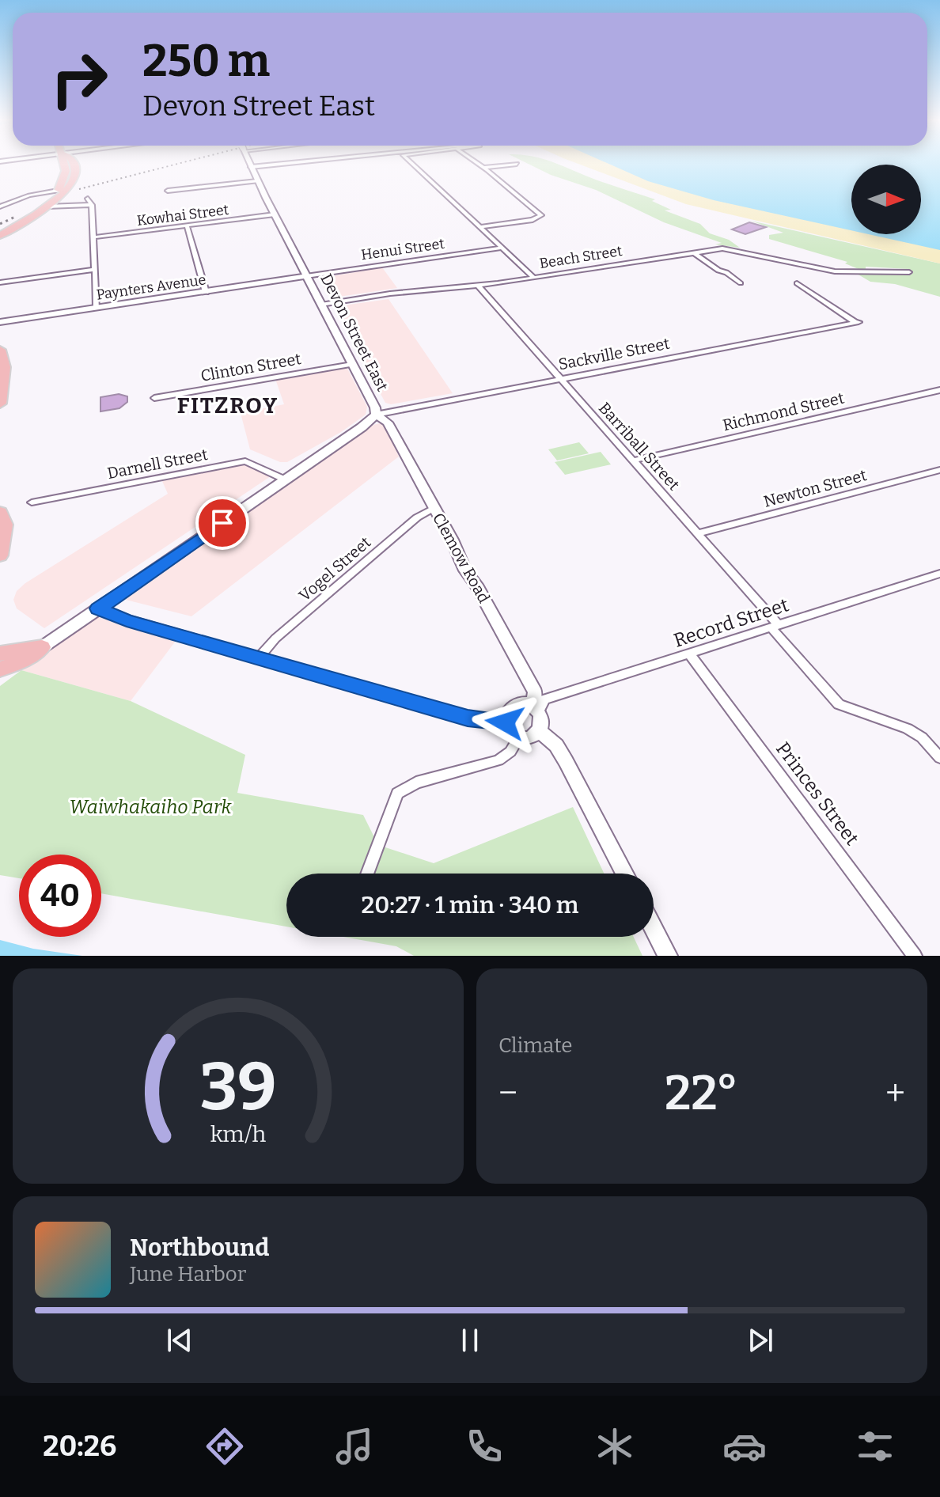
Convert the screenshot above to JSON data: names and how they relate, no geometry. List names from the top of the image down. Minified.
{"streets":{"street":["Kowhai Street","Henui Street","Beach Street","Paynters Avenue","Devon Street East","Sackville Street","Clinton Street","Richmond Street","Barriball Street","Darnell Street","Newton Street","Clemow Road","Vogel Street","Record Street","Princes Street"]},"crossings":[["Kowhai Street","Devon Street East"],["Henui Street","Paynters Avenue"],["Henui Street","Devon Street East"],["Beach Street","Devon Street East"],["Beach Street","Barriball Street"],["Paynters Avenue","Devon Street East"],["Devon Street East","Sackville Street"],["Devon Street East","Clinton Street"],["Devon Street East","Darnell Street"],["Devon Street East","Clemow Road"],["Sackville Street","Barriball Street"],["Sackville Street","Clemow Road"],["Richmond Street","Barriball Street"],["Barriball Street","Newton Street"],["Barriball Street","Record Street"],["Clemow Road","Vogel Street"],["Clemow Road","Record Street"],["Record Street","Princes Street"]],"districts":["FITZROY"],"parks":["Waiwhakaiho Park"],"north":"right","page":{"turn":["250 m","Devon Street East"],"limit":"40","trip":"20:27 · 1 min · 340 m","tile":"Climate","heat":["−","22°","+"],"song":["Northbound","June Harbor"],"tabs":"20:26","gauge":["39","km/h"]}}
